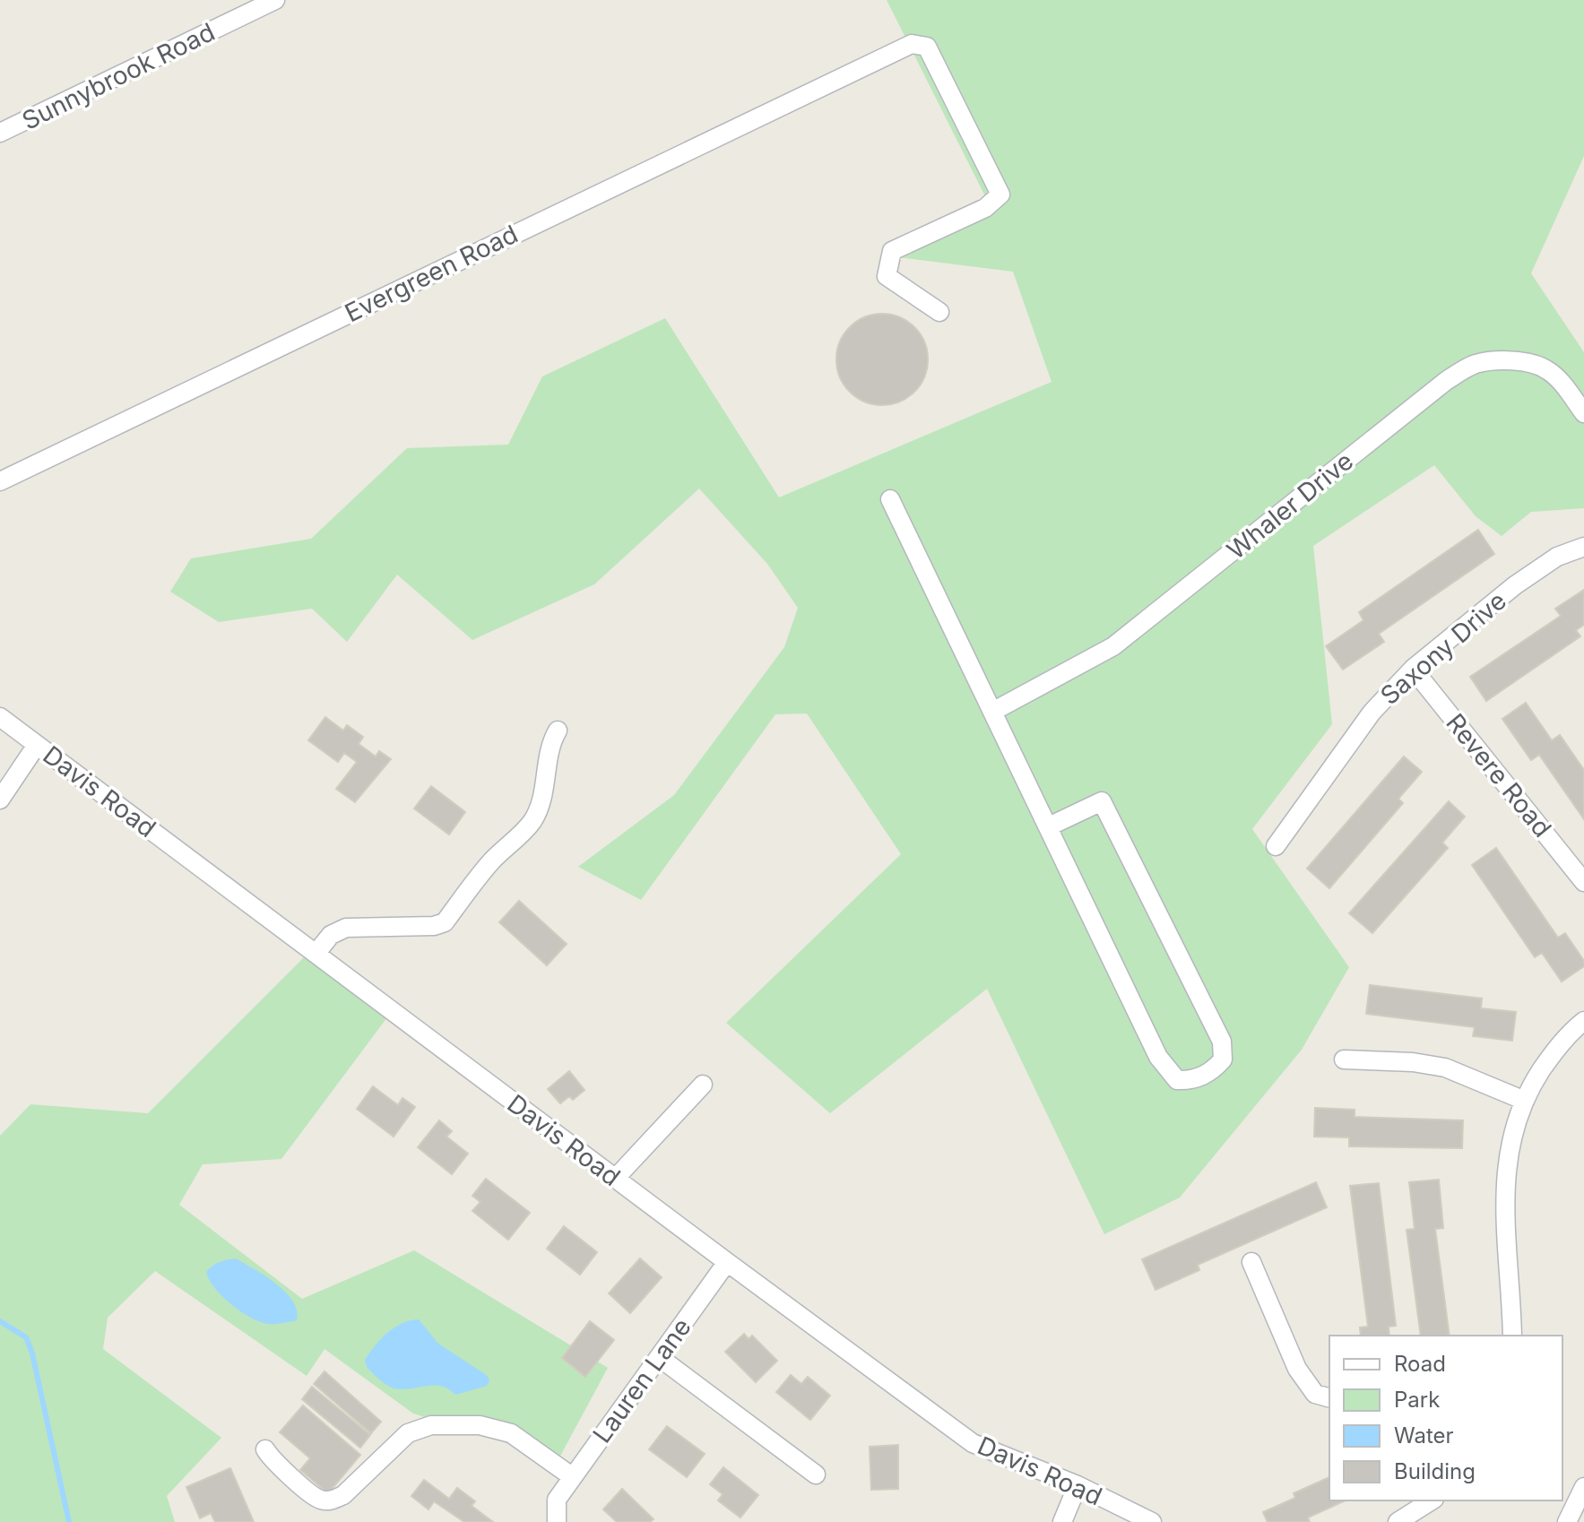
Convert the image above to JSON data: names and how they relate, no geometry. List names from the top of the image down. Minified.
{"streets":{"street":["Sunnybrook Road","Evergreen Road","Whaler Drive","Saxony Drive","Revere Road","Davis Road","Lauren Lane"]},"crossings":[["Saxony Drive","Revere Road"],["Davis Road","Lauren Lane"]],"legend":["Road","Park","Water","Building"]}
